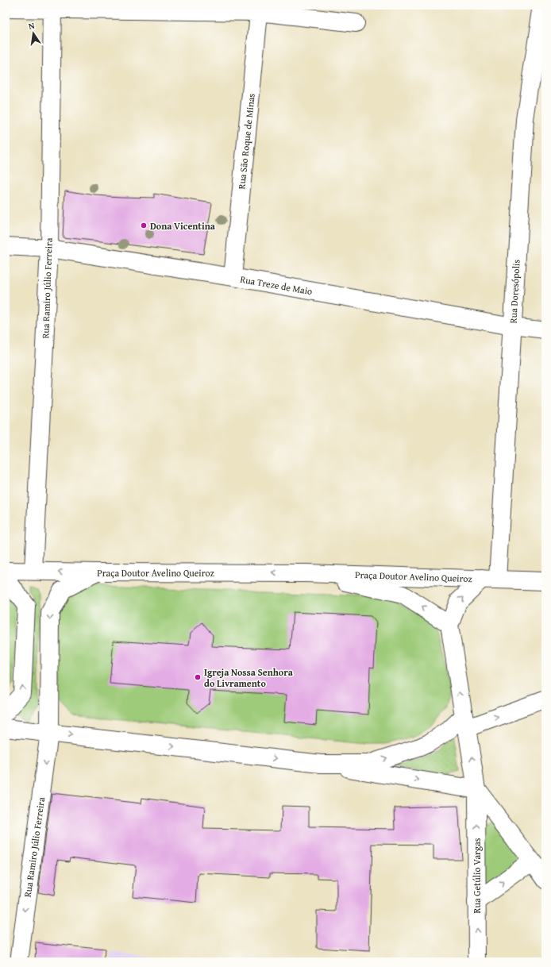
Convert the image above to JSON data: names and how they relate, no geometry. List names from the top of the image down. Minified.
{"streets":{"street":["Rua São Roque de Minas","Rua Treze de Maio","Rua Ramiro Júlio Ferreira","Rua Doresópolis","Praça Doutor Avelino Queiroz","Rua Getúlio Vargas"]},"crossings":[["Rua São Roque de Minas","Rua Treze de Maio"],["Rua Treze de Maio","Rua Ramiro Júlio Ferreira"],["Rua Treze de Maio","Rua Doresópolis"],["Rua Ramiro Júlio Ferreira","Praça Doutor Avelino Queiroz"],["Rua Doresópolis","Praça Doutor Avelino Queiroz"],["Praça Doutor Avelino Queiroz","Rua Getúlio Vargas"]],"one_way":["Rua Getúlio Vargas"],"places":["Dona Vicentina","Igreja Nossa Senhora do Livramento"],"north":"top"}
